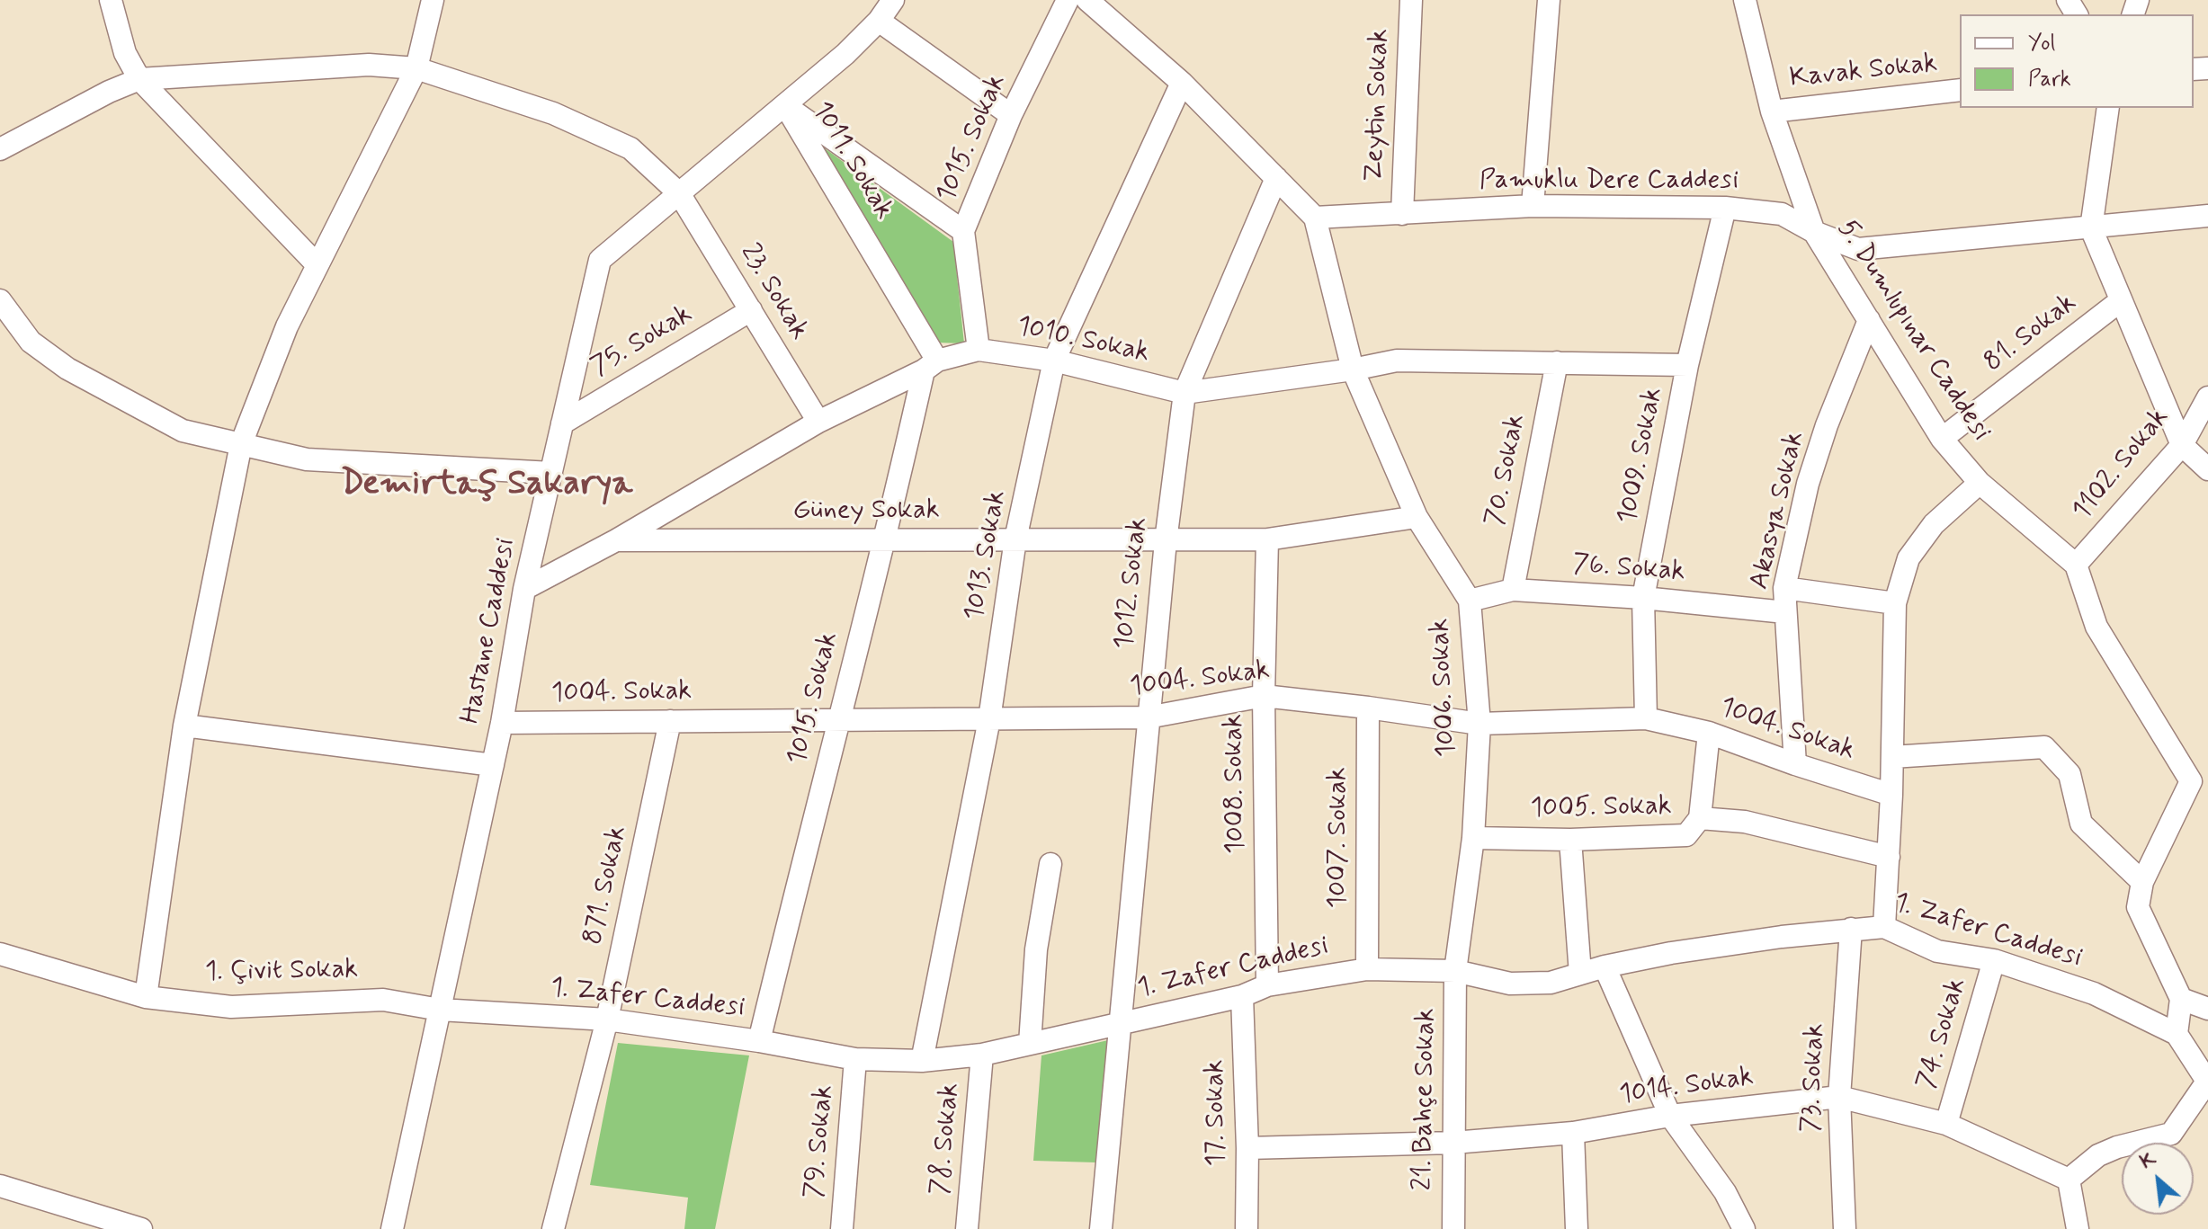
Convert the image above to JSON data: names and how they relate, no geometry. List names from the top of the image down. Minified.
{"streets":{"street":["Kavak Sokak","Zeytin Sokak","1015. Sokak","1011. Sokak","Pamuklu Dere Caddesi","23. Sokak","5. Dumlupınar Caddesi","81. Sokak","1010. Sokak","75. Sokak","1009. Sokak","1102. Sokak","70. Sokak","Akasya Sokak","Güney Sokak","1013. Sokak","76. Sokak","1012. Sokak","Hastane Caddesi","1004. Sokak","1006. Sokak","1008. Sokak","1005. Sokak","1007. Sokak","871. Sokak","1. Zafer Caddesi","1. Çivit Sokak","74. Sokak","73. Sokak","1014. Sokak","21. Bahçe Sokak","17. Sokak","78. Sokak","79. Sokak"]},"crossings":[["Kavak Sokak","5. Dumlupınar Caddesi"],["Zeytin Sokak","Pamuklu Dere Caddesi"],["1015. Sokak","1011. Sokak"],["1015. Sokak","1010. Sokak"],["1015. Sokak","Güney Sokak"],["1015. Sokak","1004. Sokak"],["1015. Sokak","1. Zafer Caddesi"],["1011. Sokak","1010. Sokak"],["1011. Sokak","Hastane Caddesi"],["Pamuklu Dere Caddesi","5. Dumlupınar Caddesi"],["Pamuklu Dere Caddesi","1009. Sokak"],["Pamuklu Dere Caddesi","1006. Sokak"],["23. Sokak","1010. Sokak"],["23. Sokak","75. Sokak"],["23. Sokak","Hastane Caddesi"],["5. Dumlupınar Caddesi","81. Sokak"],["5. Dumlupınar Caddesi","1102. Sokak"],["5. Dumlupınar Caddesi","Akasya Sokak"],["1010. Sokak","1009. Sokak"],["1010. Sokak","70. Sokak"],["1010. Sokak","Güney Sokak"],["1010. Sokak","1013. Sokak"],["1010. Sokak","1012. Sokak"],["1010. Sokak","Hastane Caddesi"],["1010. Sokak","1006. Sokak"],["75. Sokak","Hastane Caddesi"],["1009. Sokak","76. Sokak"],["1009. Sokak","1004. Sokak"],["70. Sokak","76. Sokak"],["Akasya Sokak","76. Sokak"],["Akasya Sokak","1004. Sokak"],["Güney Sokak","1013. Sokak"],["Güney Sokak","1012. Sokak"],["Güney Sokak","1006. Sokak"],["Güney Sokak","1008. Sokak"],["1013. Sokak","1004. Sokak"],["1013. Sokak","1. Zafer Caddesi"],["76. Sokak","1006. Sokak"],["1012. Sokak","1004. Sokak"],["1012. Sokak","1. Zafer Caddesi"],["Hastane Caddesi","1004. Sokak"],["Hastane Caddesi","1. Zafer Caddesi"],["Hastane Caddesi","1. Çivit Sokak"],["1004. Sokak","1006. Sokak"],["1004. Sokak","1008. Sokak"],["1004. Sokak","1007. Sokak"],["1004. Sokak","871. Sokak"],["1006. Sokak","1005. Sokak"],["1006. Sokak","1. Zafer Caddesi"],["1006. Sokak","21. Bahçe Sokak"],["1008. Sokak","1. Zafer Caddesi"],["1007. Sokak","1. Zafer Caddesi"],["871. Sokak","1. Zafer Caddesi"],["1. Zafer Caddesi","1. Çivit Sokak"],["1. Zafer Caddesi","74. Sokak"],["1. Zafer Caddesi","73. Sokak"],["1. Zafer Caddesi","21. Bahçe Sokak"],["1. Zafer Caddesi","17. Sokak"],["1. Zafer Caddesi","78. Sokak"],["1. Zafer Caddesi","79. Sokak"],["74. Sokak","1014. Sokak"],["73. Sokak","1014. Sokak"],["1014. Sokak","21. Bahçe Sokak"],["1014. Sokak","17. Sokak"]],"districts":["Demirtaş Sakarya"],"legend":["Yol","Park"],"north":"top left"}
